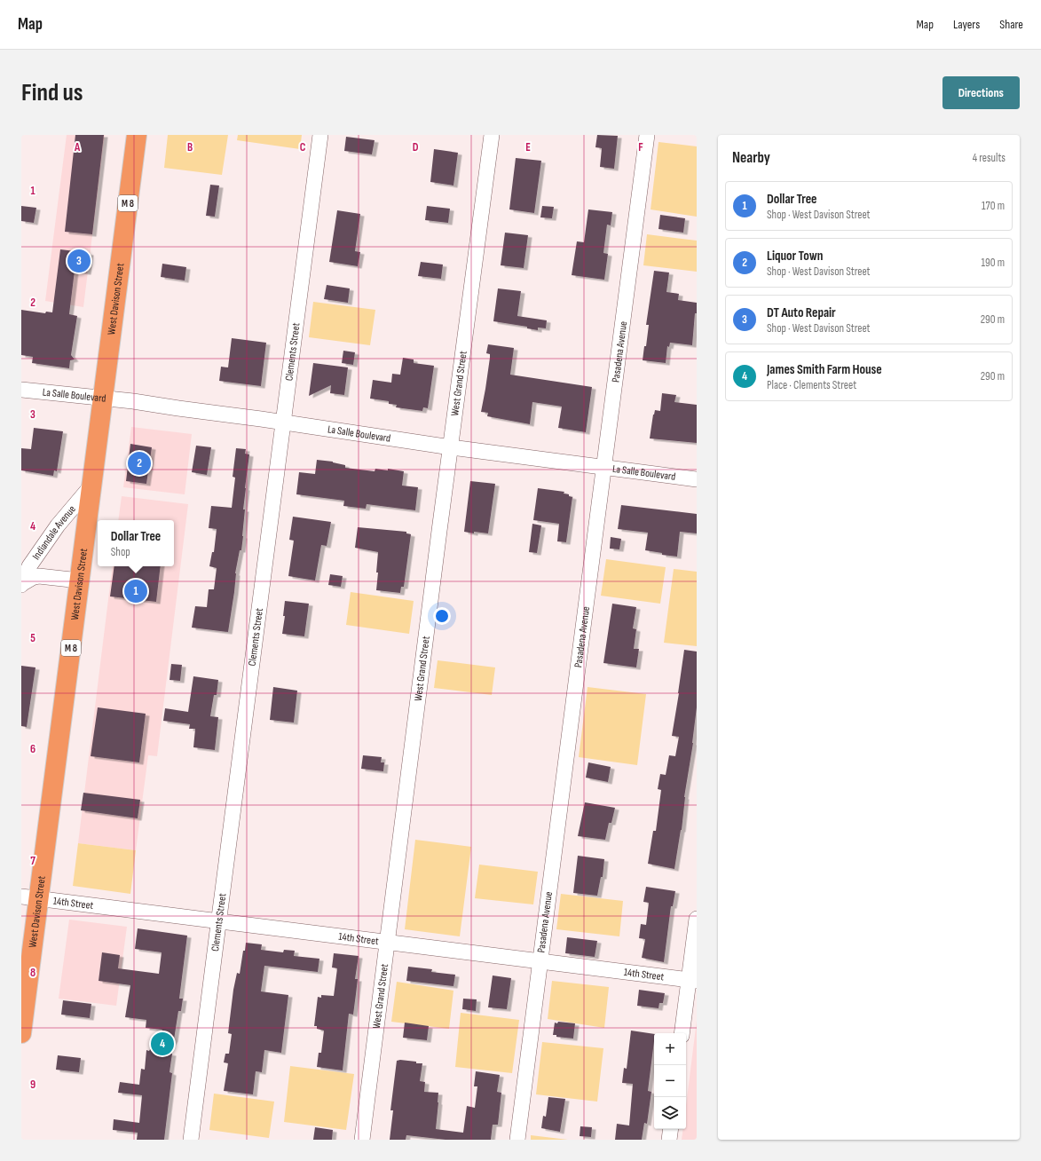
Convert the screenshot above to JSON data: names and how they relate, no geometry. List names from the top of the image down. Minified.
{"streets":{"highway":["M 8","West Davison Street"],"street":["Clements Street","Pasadena Avenue","West Grand Street","La Salle Boulevard","Indiandale Avenue","14th Street"]},"crossings":[["West Davison Street","La Salle Boulevard"],["West Davison Street","Indiandale Avenue"],["West Davison Street","14th Street"],["Clements Street","La Salle Boulevard"],["Clements Street","14th Street"],["Pasadena Avenue","La Salle Boulevard"],["Pasadena Avenue","14th Street"],["West Grand Street","La Salle Boulevard"],["West Grand Street","14th Street"]],"page":{"header":"Map","nav":["Map","Layers","Share"],"buttons":"Directions","title":"Find us","heading":["Nearby","4 results"],"list":[{"mark":"1","name":"Dollar Tree","note":"Shop · West Davison Street","value":"170 m"},{"mark":"2","name":"Liquor Town","note":"Shop · West Davison Street","value":"190 m"},{"mark":"3","name":"DT Auto Repair","note":"Shop · West Davison Street","value":"290 m"},{"mark":"4","name":"James Smith Farm House","note":"Place · Clements Street","value":"290 m"}],"pins":["3","2","1","4"],"popup":["Dollar Tree","Shop"],"map_buttons":["+","−"]},"grid":{"columns":["A","B","C","D","E","F"],"rows":["1","2","3","4","5","6","7","8","9"]}}
